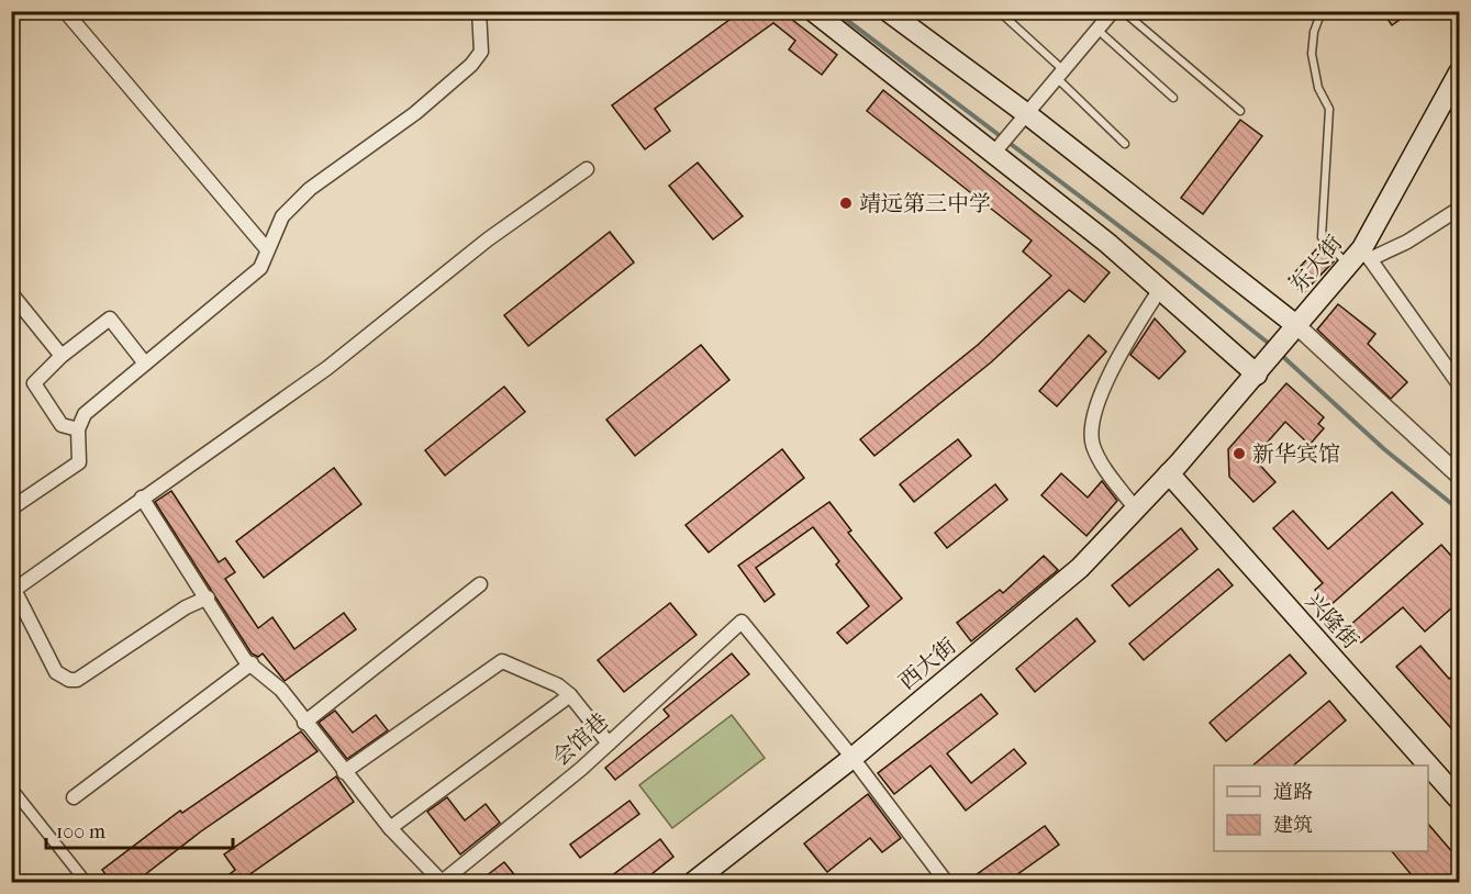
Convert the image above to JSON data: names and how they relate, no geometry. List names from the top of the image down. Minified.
{"streets":{"main road":["东大街","兴隆街","西大街"],"street":["会馆巷"]},"crossings":[["东大街","兴隆街"],["东大街","西大街"],["兴隆街","西大街"],["西大街","会馆巷"]],"places":["靖远第三中学","新华宾馆"],"legend":["道路","建筑"],"scale_bar":"100 m"}
